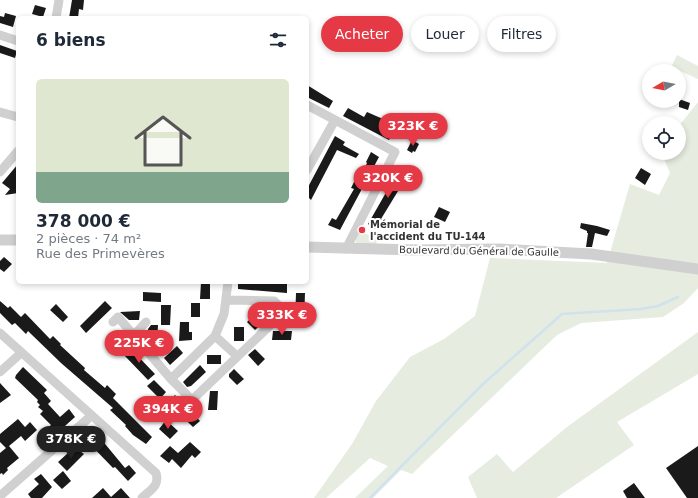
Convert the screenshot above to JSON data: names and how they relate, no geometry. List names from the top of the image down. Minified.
{"streets":{"street":["Boulevard du Général de Gaulle"]},"places":["Mémorial de l'accident du TU-144"],"north":"left","page":{"chip":["Acheter","Louer","Filtres"],"heading":"6 biens","list":[{"name":"378 000 €","note":"2 pièces · 74 m² · Rue des Primevères"}],"price":["323K €","320K €","333K €","225K €","394K €","378K €"]}}
